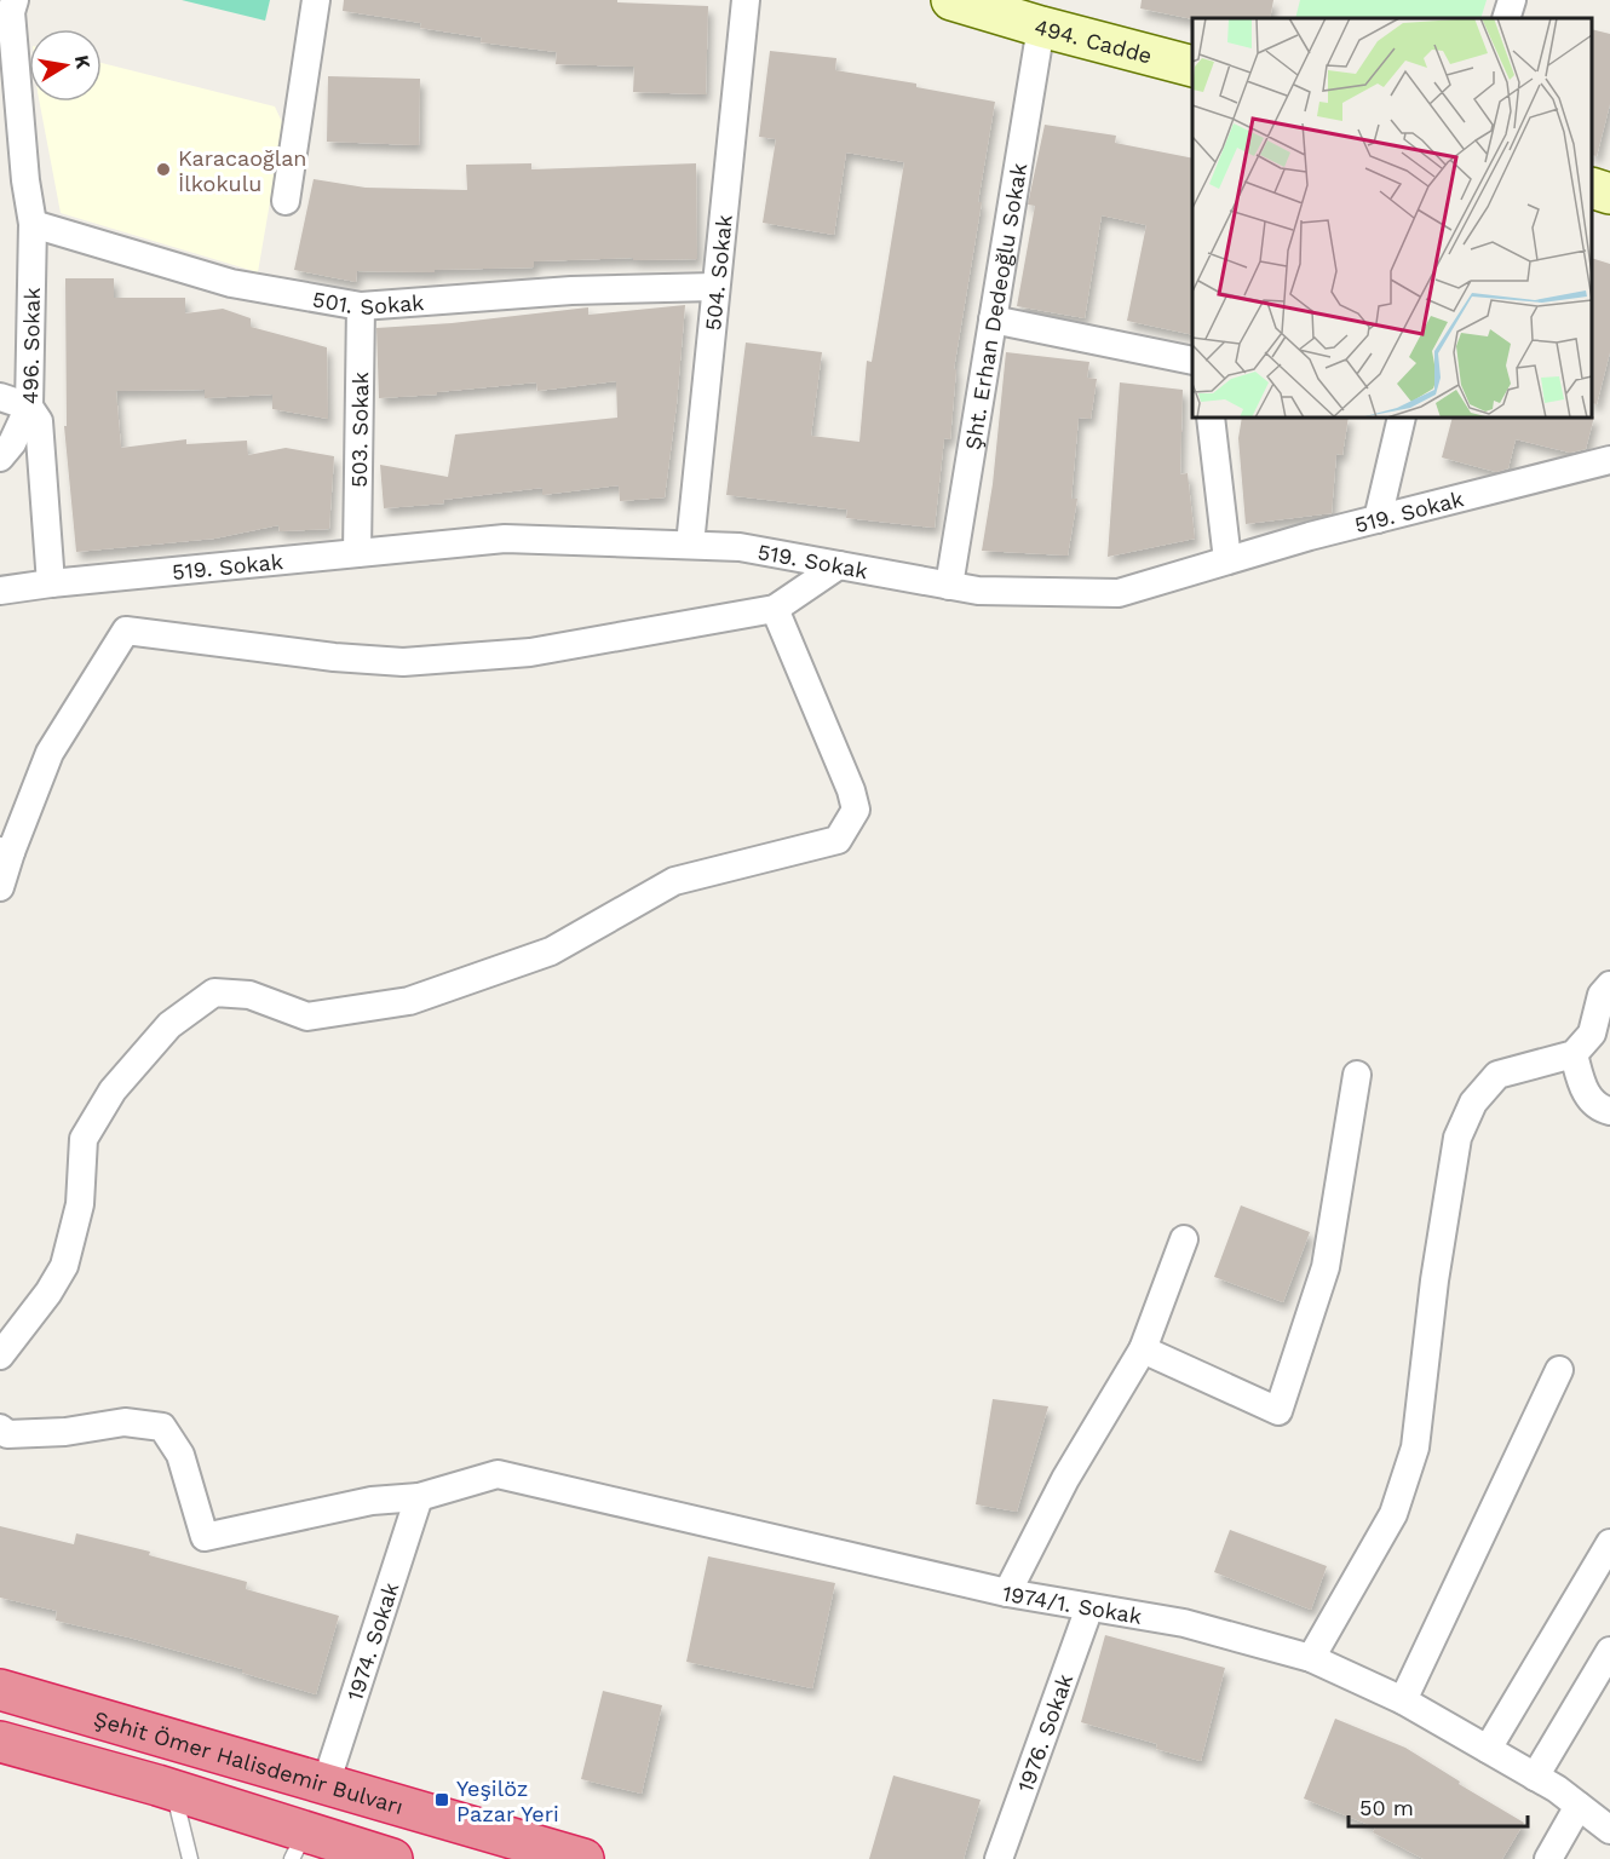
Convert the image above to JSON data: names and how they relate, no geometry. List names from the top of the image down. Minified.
{"streets":{"highway":["Şehit Ömer Halisdemir Bulvarı"],"street":["494. Cadde","504. Sokak","501. Sokak","Şht. Erhan Dedeoğlu Sokak","496. Sokak","503. Sokak","519. Sokak","1974/1. Sokak","1974. Sokak","1976. Sokak"]},"crossings":[["494. Cadde","Şht. Erhan Dedeoğlu Sokak"],["504. Sokak","501. Sokak"],["504. Sokak","519. Sokak"],["501. Sokak","496. Sokak"],["501. Sokak","503. Sokak"],["Şht. Erhan Dedeoğlu Sokak","519. Sokak"],["503. Sokak","519. Sokak"],["1974/1. Sokak","1974. Sokak"],["1974/1. Sokak","1976. Sokak"],["1974. Sokak","Şehit Ömer Halisdemir Bulvarı"]],"places":{"other":["Karacaoğlan İlkokulu"],"transit":["Yeşilöz Pazar Yeri"]},"scale_bar":"50 m","north":"right"}
